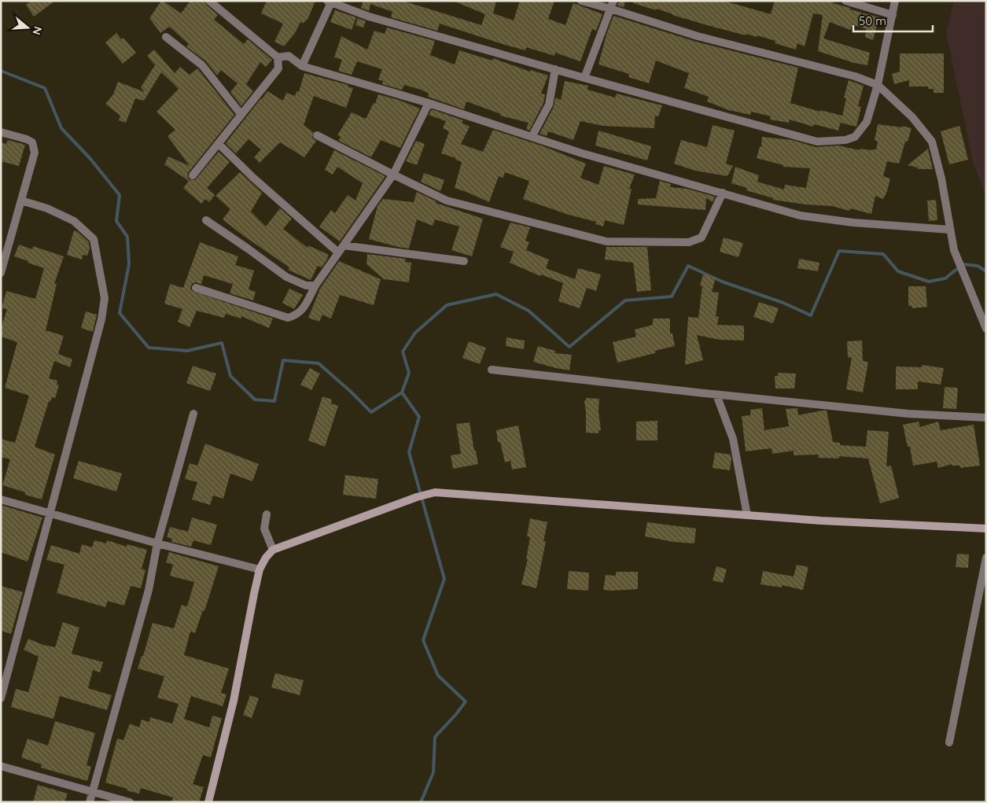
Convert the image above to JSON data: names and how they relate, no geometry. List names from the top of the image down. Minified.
{"scale_bar":"50 m","north":"right"}
